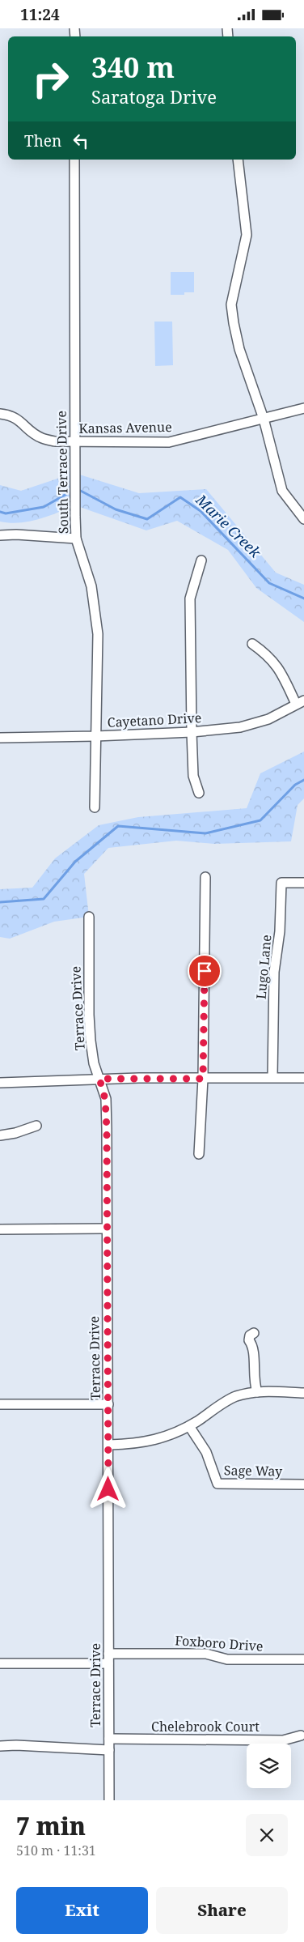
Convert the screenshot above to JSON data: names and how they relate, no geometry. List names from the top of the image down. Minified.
{"streets":{"street":["Kansas Avenue","South Terrace Drive","Cayetano Drive","Lugo Lane","Terrace Drive","Sage Way","Foxboro Drive","Chelebrook Court"]},"crossings":[["Kansas Avenue","South Terrace Drive"],["South Terrace Drive","Cayetano Drive"],["Terrace Drive","Foxboro Drive"],["Terrace Drive","Chelebrook Court"]],"water":["Marie Creek"],"page":{"status":"11:24","turn":["340 m","Saratoga Drive"],"then":"Then","heading":["7 min","510 m · 11:31"],"buttons":["Exit","Share"]}}
